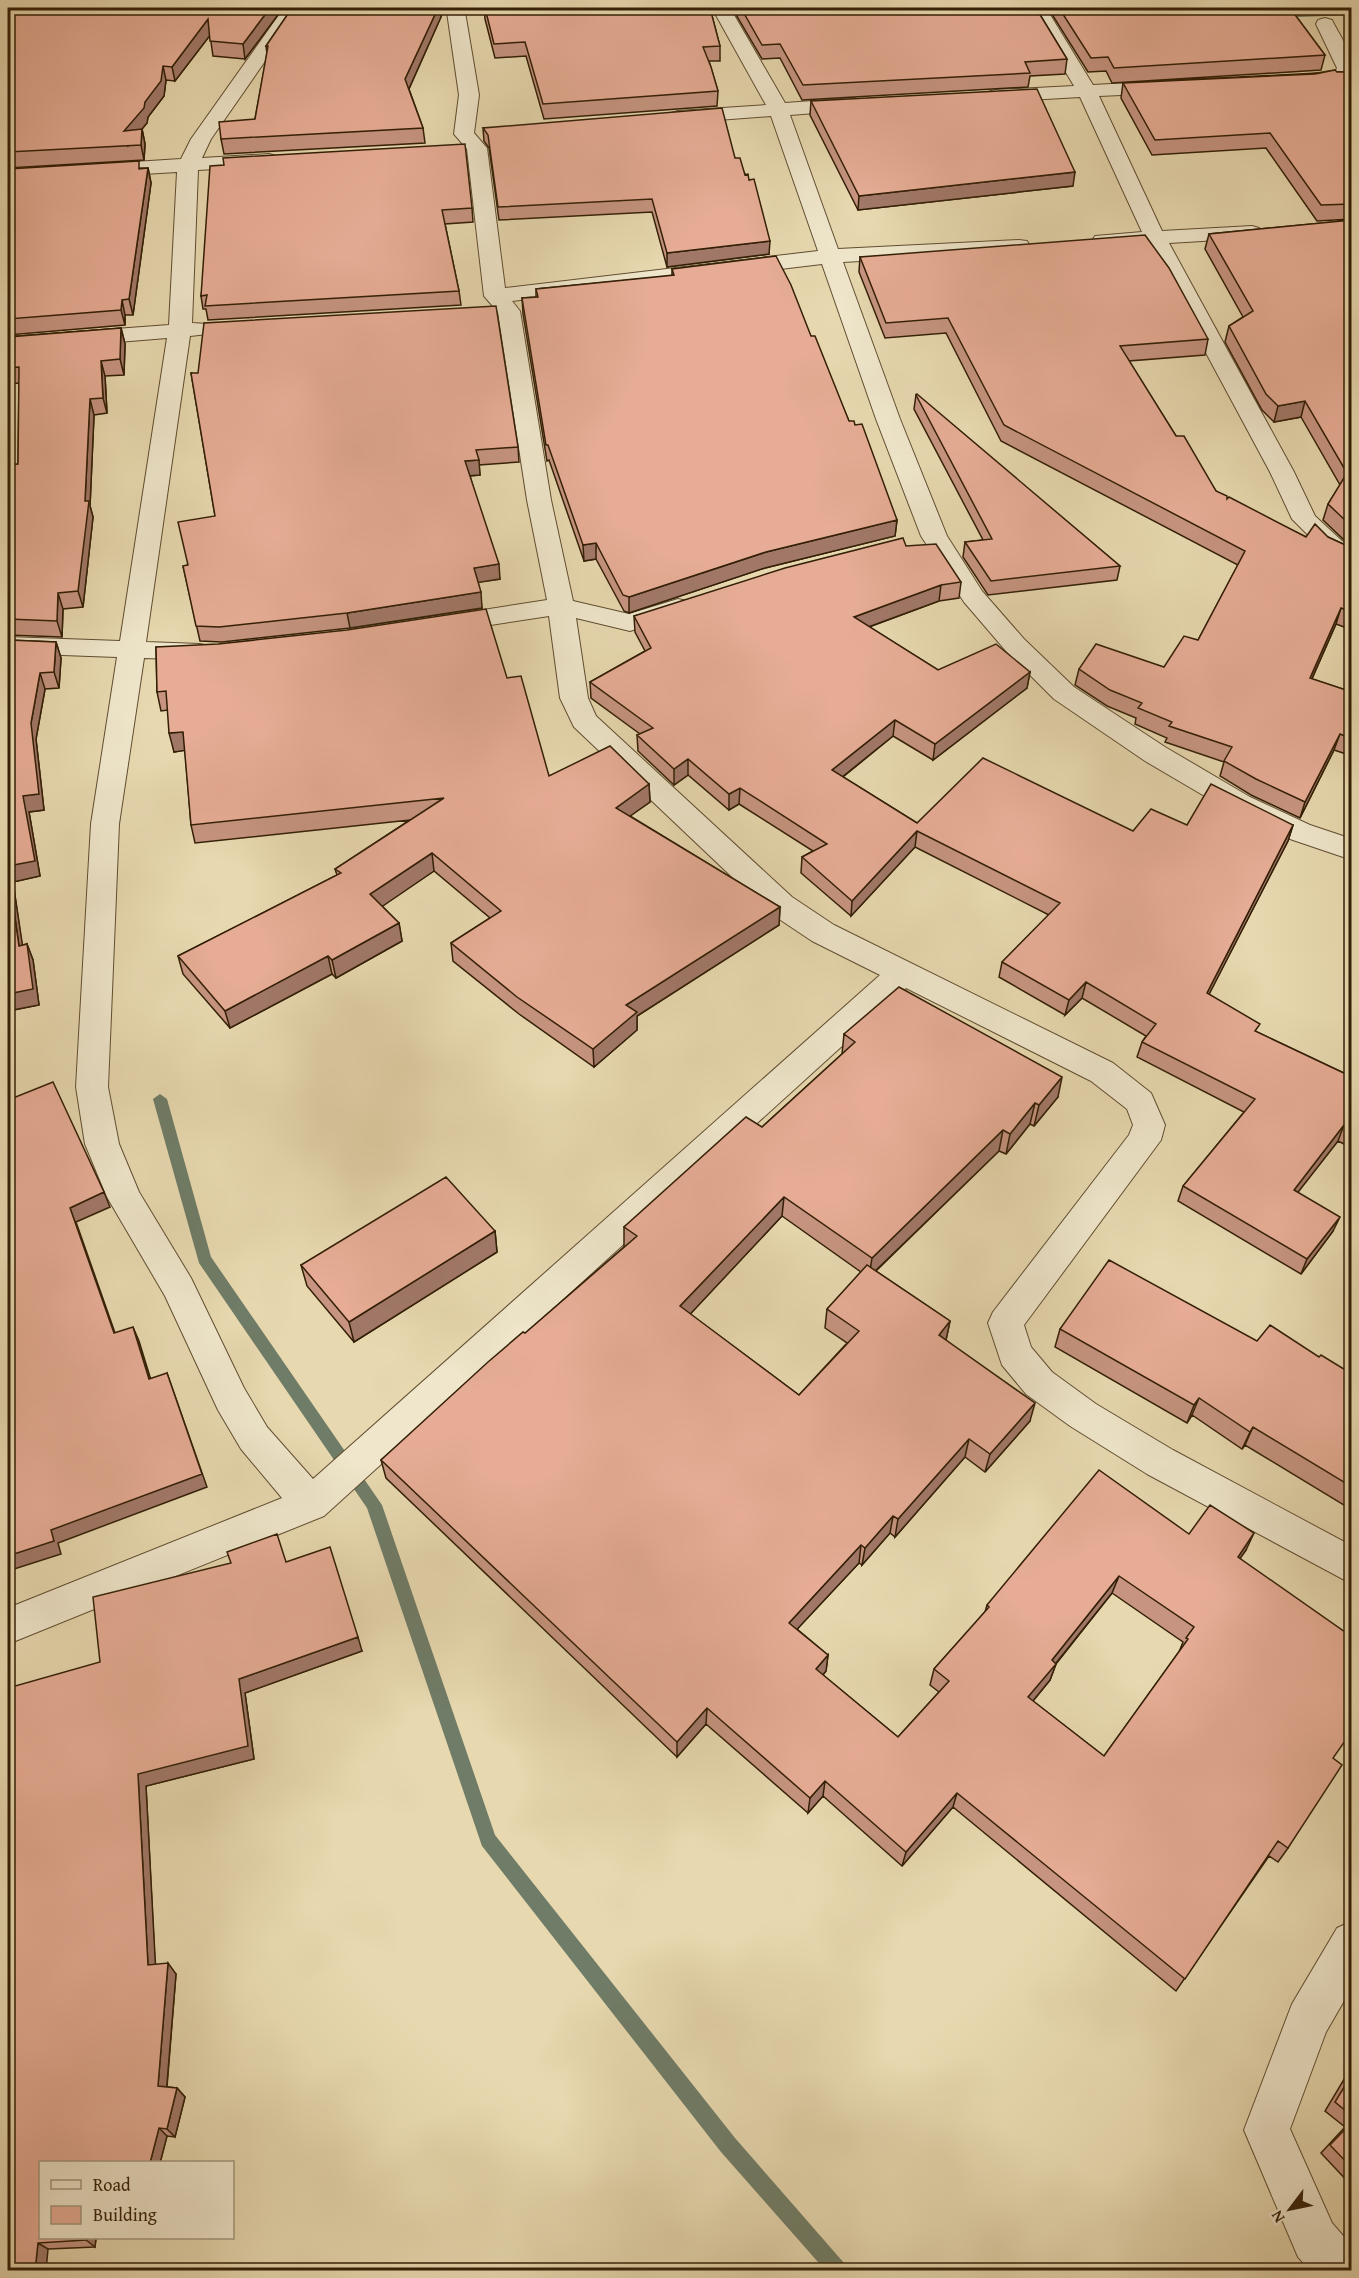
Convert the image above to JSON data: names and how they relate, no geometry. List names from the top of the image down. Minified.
{"legend":["Road","Building"],"north":"bottom left"}
